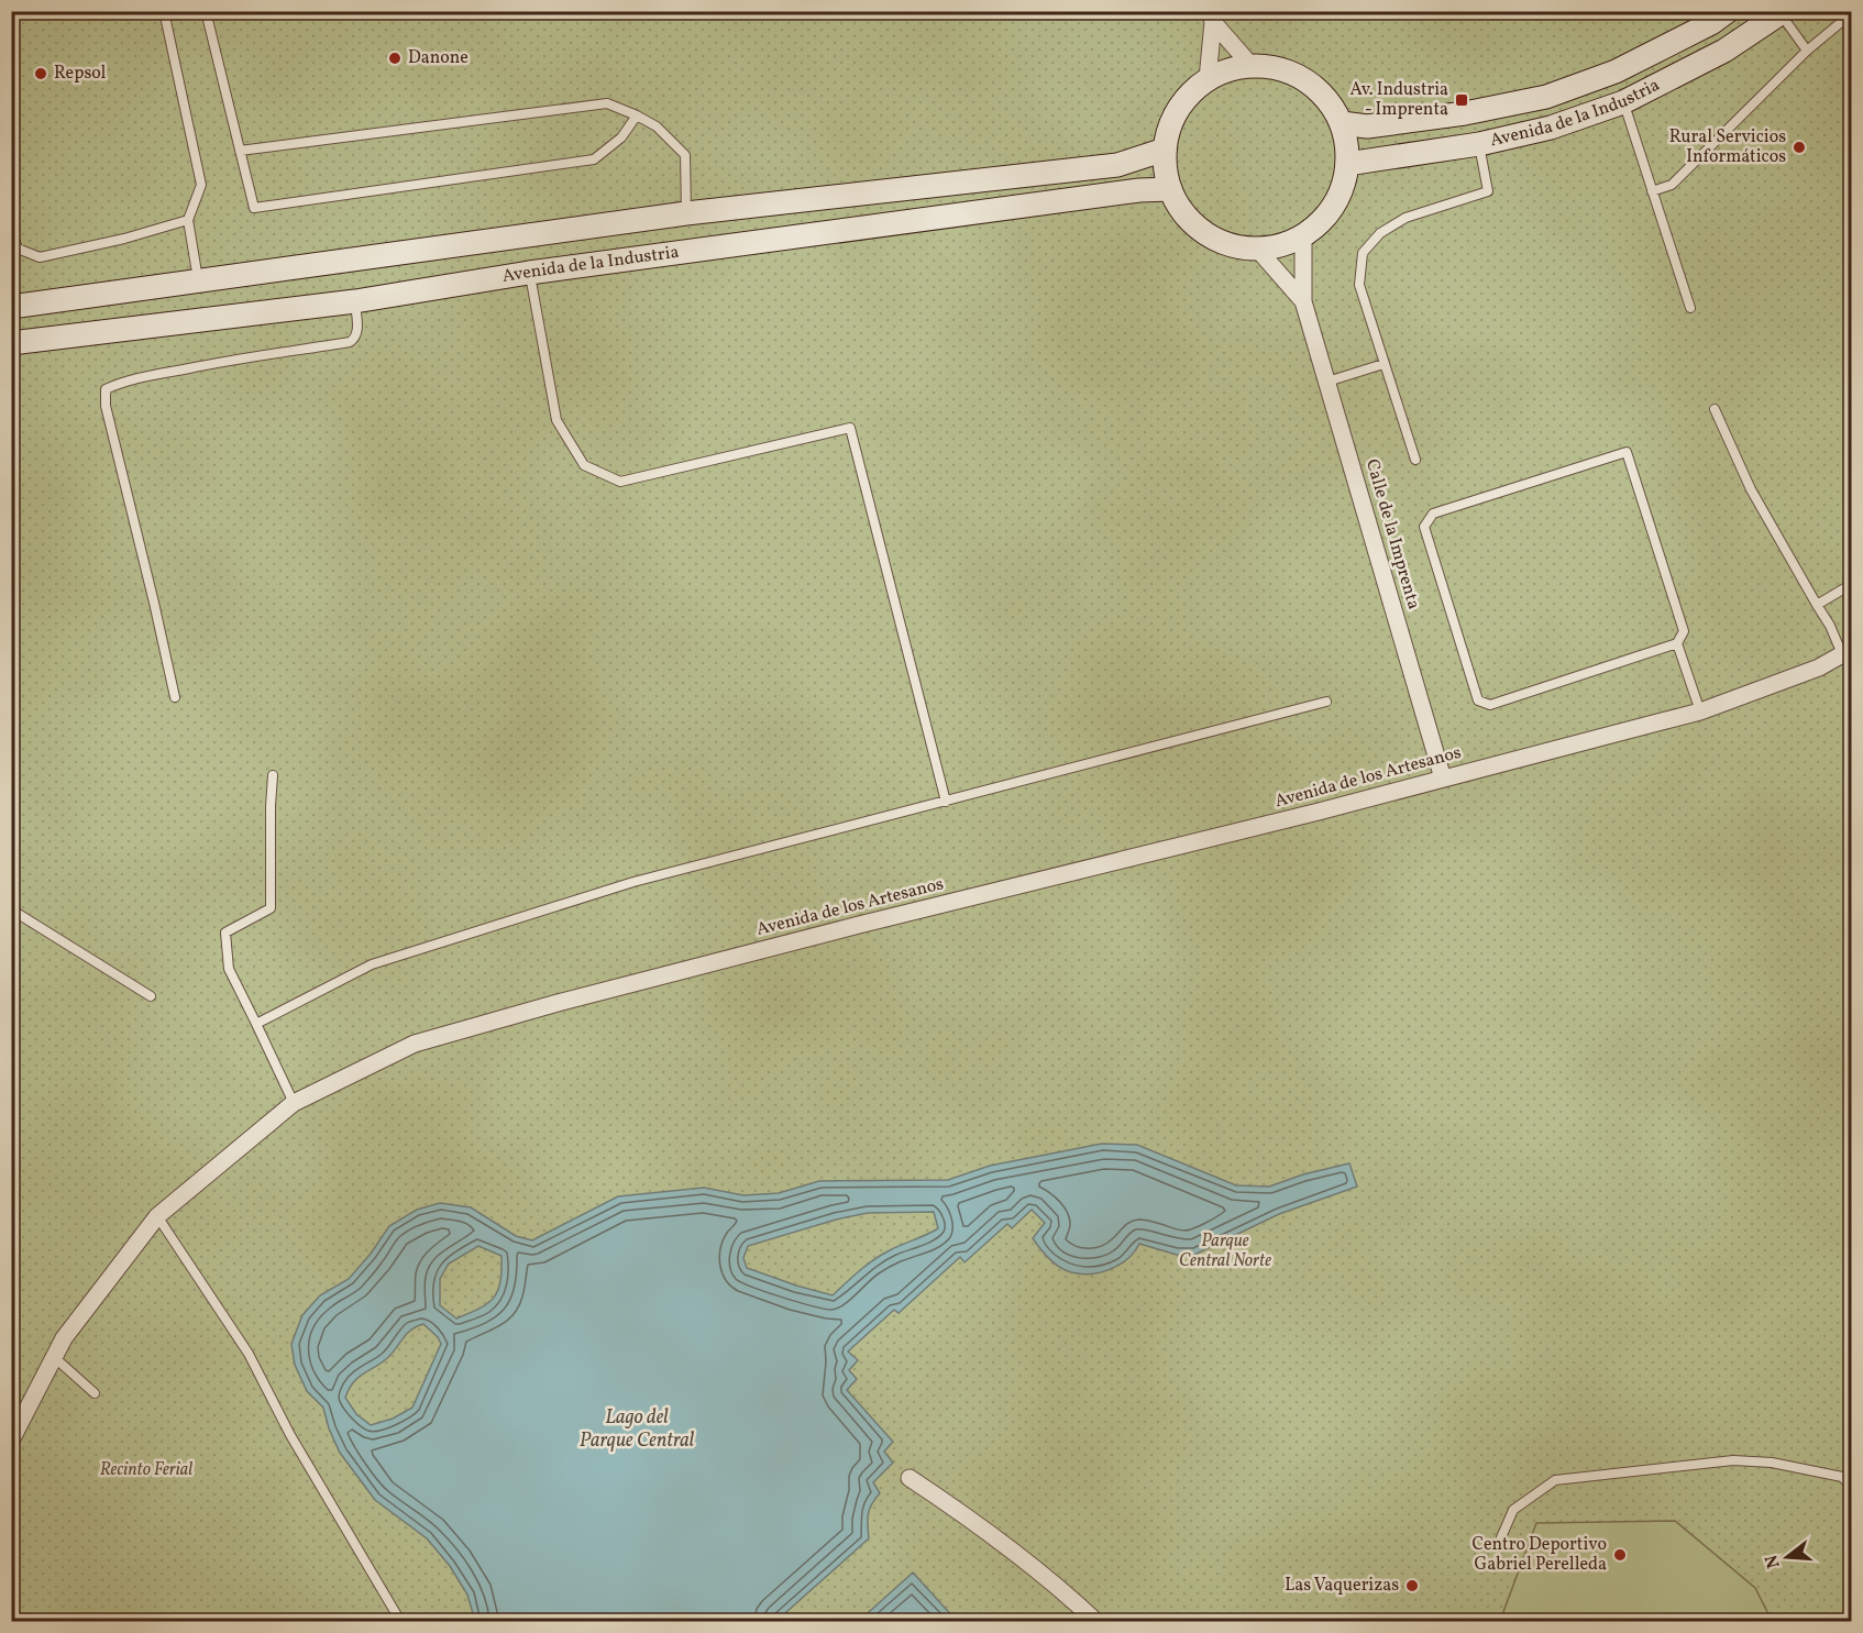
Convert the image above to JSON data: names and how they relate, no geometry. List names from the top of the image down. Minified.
{"streets":{"street":["Avenida de la Industria","Calle de la Imprenta","Avenida de los Artesanos"]},"crossings":[["Avenida de la Industria","Calle de la Imprenta"],["Calle de la Imprenta","Avenida de los Artesanos"]],"water":["Lago del Parque Central"],"parks":["Parque Central Norte","Recinto Ferial"],"places":{"other":["Danone","Repsol","Rural Servicios Informáticos","Centro Deportivo Gabriel Perelleda","Las Vaquerizas"],"transit":["Av. Industria - Imprenta"]},"north":"left"}
